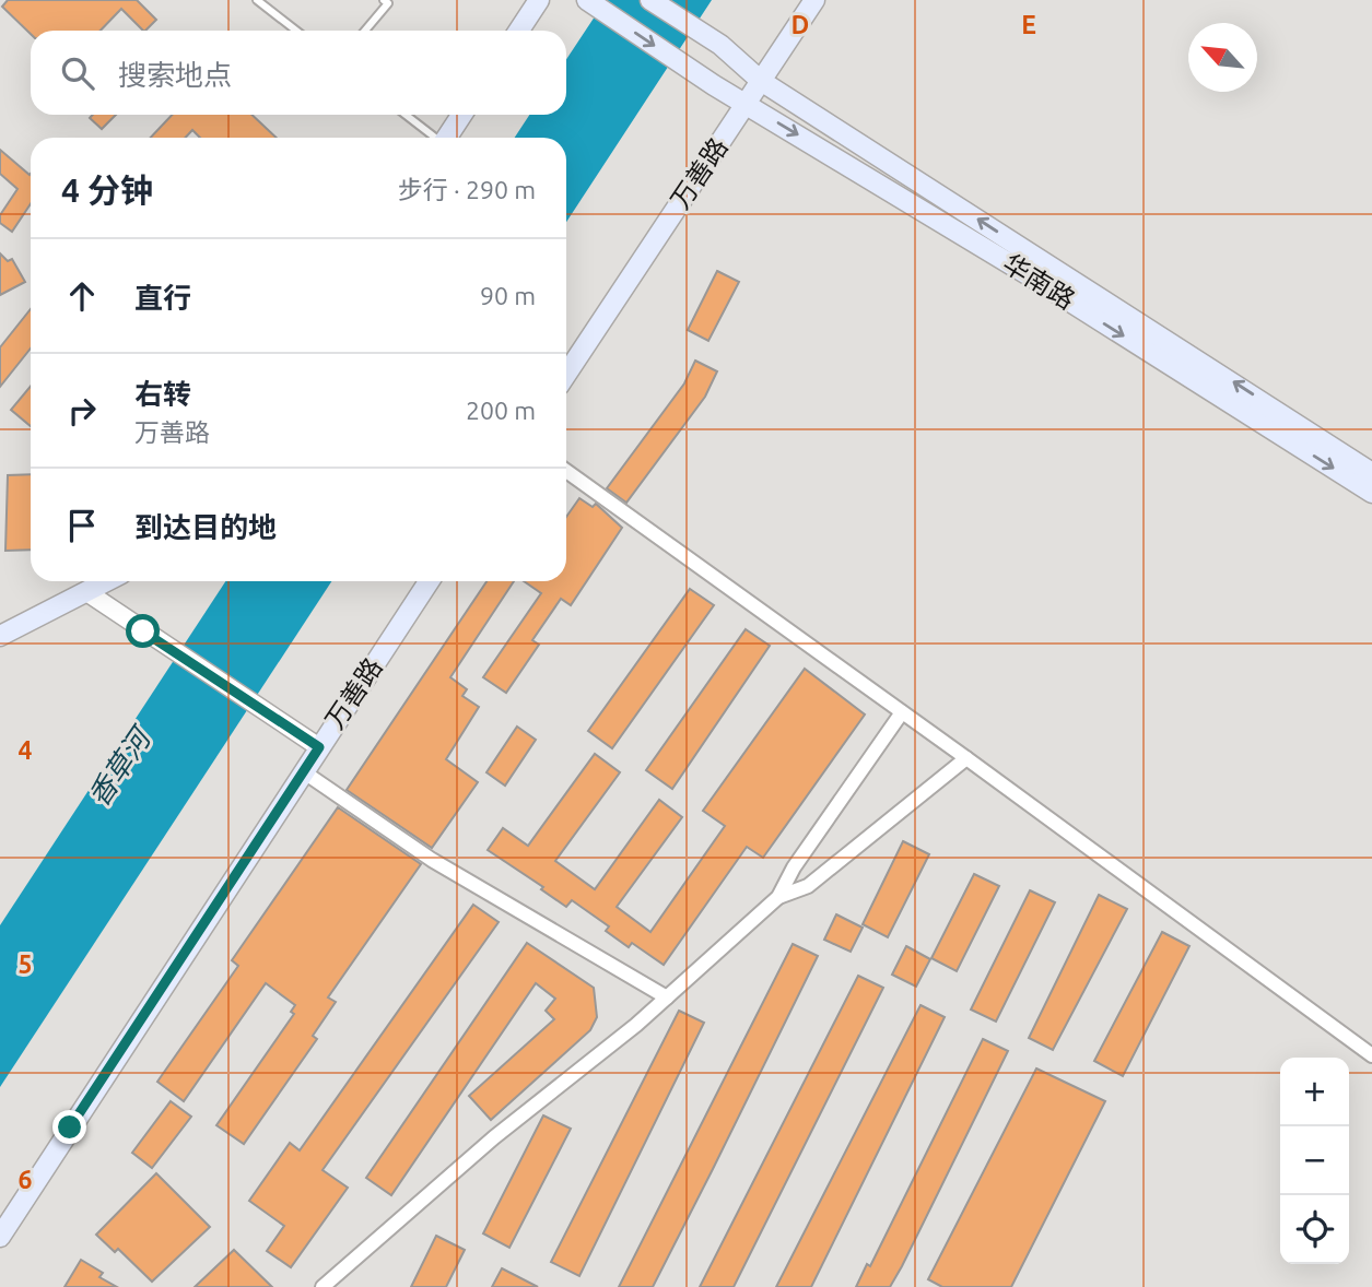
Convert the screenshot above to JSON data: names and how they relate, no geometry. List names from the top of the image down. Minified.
{"streets":{"main road":["万善路","华南路"]},"crossings":[["万善路","华南路"]],"water":["香草河"],"north":"top left","page":{"search":"搜索地点","heading":["4 分钟","步行 · 290 m"],"list":[["直行","90 m"],["右转","万善路","200 m"],"到达目的地"],"map_buttons":["+","−"]},"grid":{"columns":["D","E"],"rows":["4","5","6"]}}
